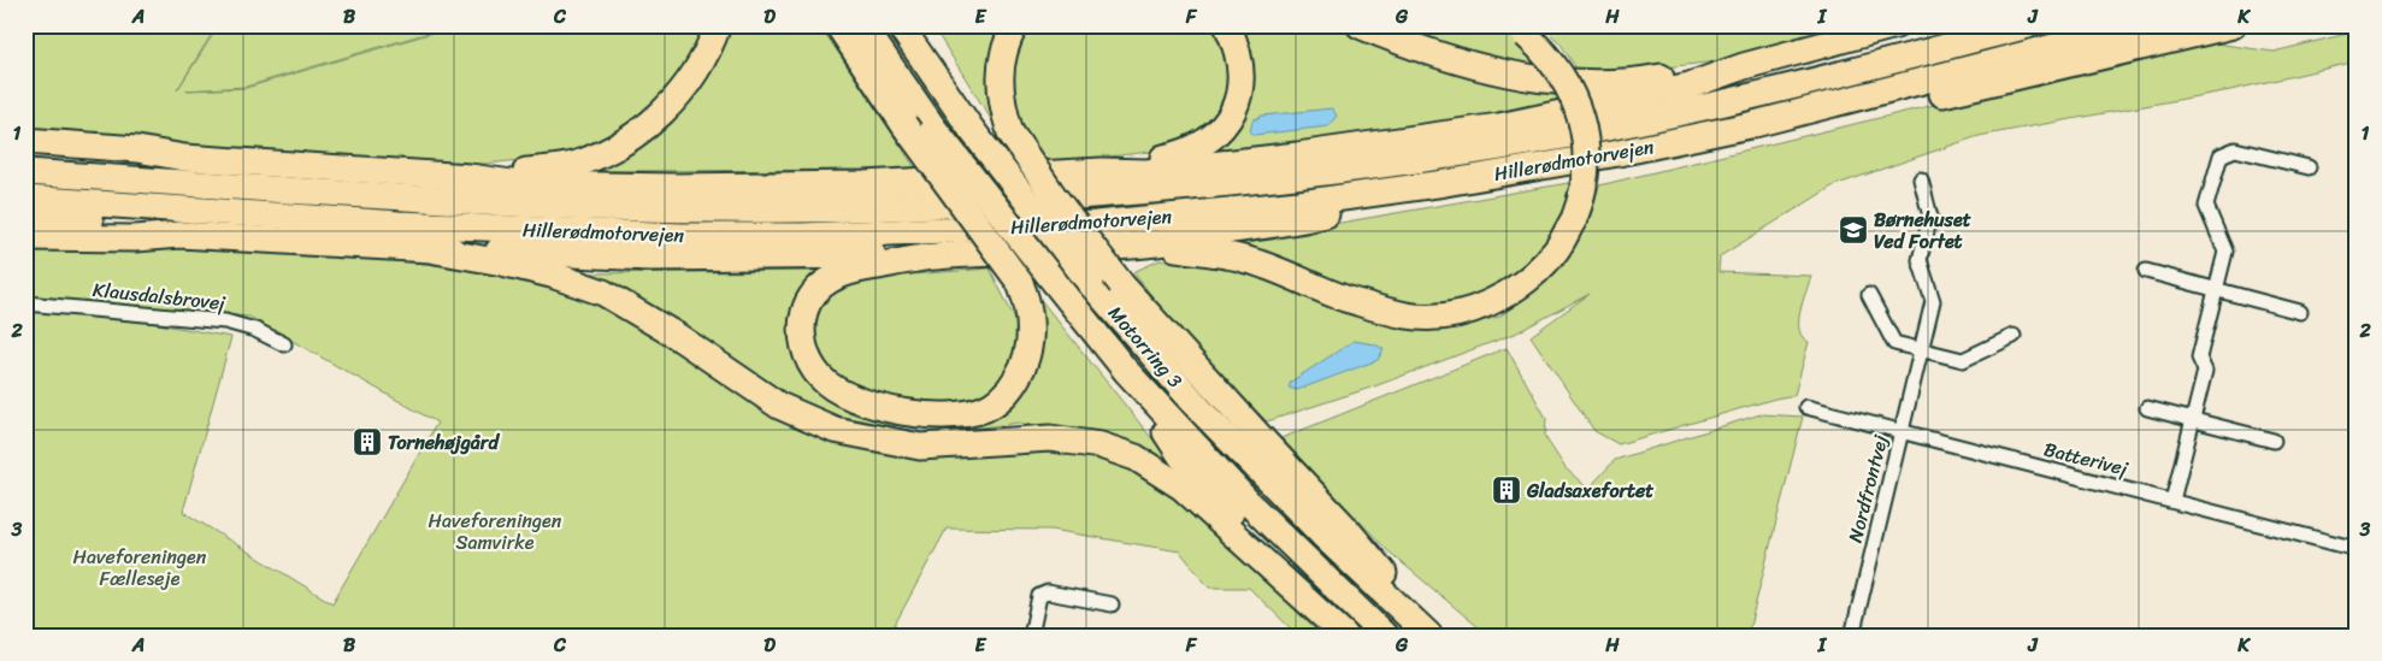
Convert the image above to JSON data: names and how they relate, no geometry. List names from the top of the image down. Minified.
{"streets":{"highway":["Hillerødmotorvejen","Motorring 3"],"street":["Klausdalsbrovej","Batterivej","Nordfrontvej"]},"crossings":[["Batterivej","Nordfrontvej"]],"parks":["Haveforeningen Samvirke","Haveforeningen Fælleseje"],"places":{"school or university":["Børnehuset Ved Fortet"],"building":["Tornehøjgård","Gladsaxefortet"]},"grid":{"columns":["A","B","C","D","E","F","G","H","I","J","K"],"rows":["1","2","3"]}}
